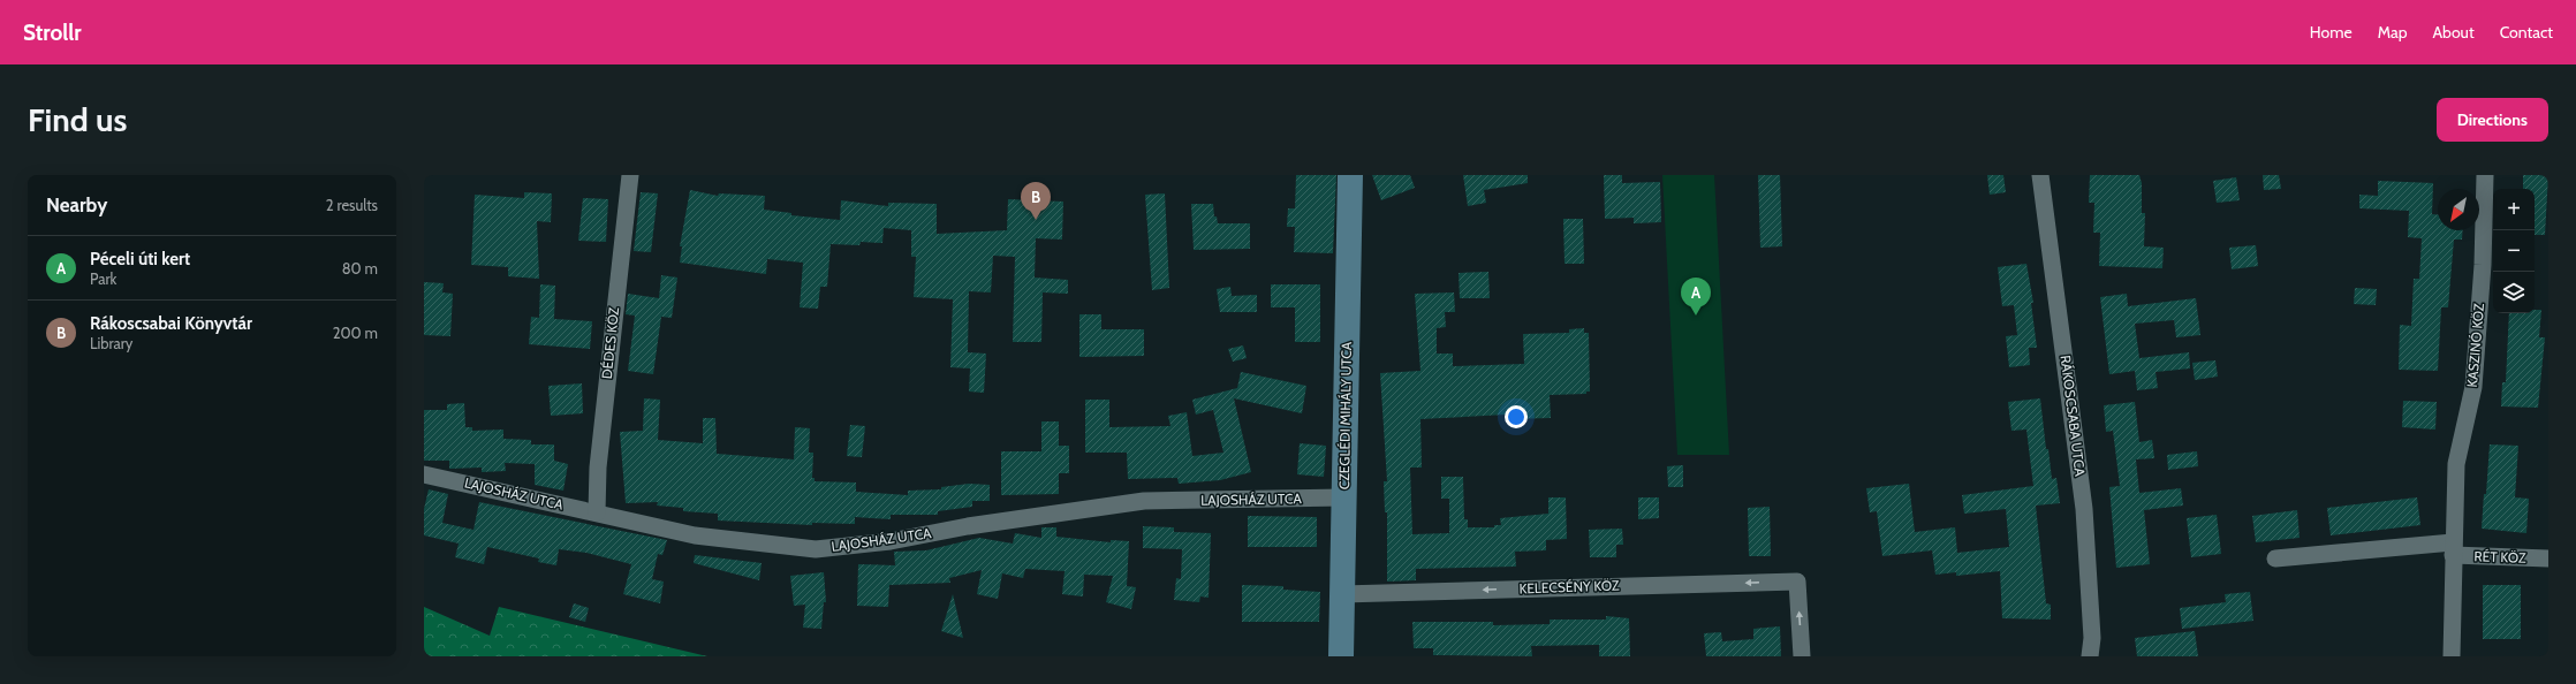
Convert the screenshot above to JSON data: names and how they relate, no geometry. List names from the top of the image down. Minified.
{"streets":{"main road":["CZEGLÉDI MIHÁLY UTCA"],"street":["DÉDES KÖZ","KASZINÓ KÖZ","RÁKOSCSABA UTCA","LAJOSHÁZ UTCA","RÉT KÖZ","KELECSÉNY KÖZ"]},"crossings":[["DÉDES KÖZ","LAJOSHÁZ UTCA"],["KASZINÓ KÖZ","RÉT KÖZ"],["CZEGLÉDI MIHÁLY UTCA","LAJOSHÁZ UTCA"],["CZEGLÉDI MIHÁLY UTCA","KELECSÉNY KÖZ"]],"one_way":["KELECSÉNY KÖZ"],"north":"bottom left","page":{"header":"Strollr","nav":["Home","Map","About","Contact"],"buttons":"Directions","title":"Find us","heading":["Nearby","2 results"],"pins":["B","A"],"map_buttons":["+","−"],"list":[{"mark":"A","name":"Péceli úti kert","note":"Park","value":"80 m"},{"mark":"B","name":"Rákoscsabai Könyvtár","note":"Library","value":"200 m"}]}}
